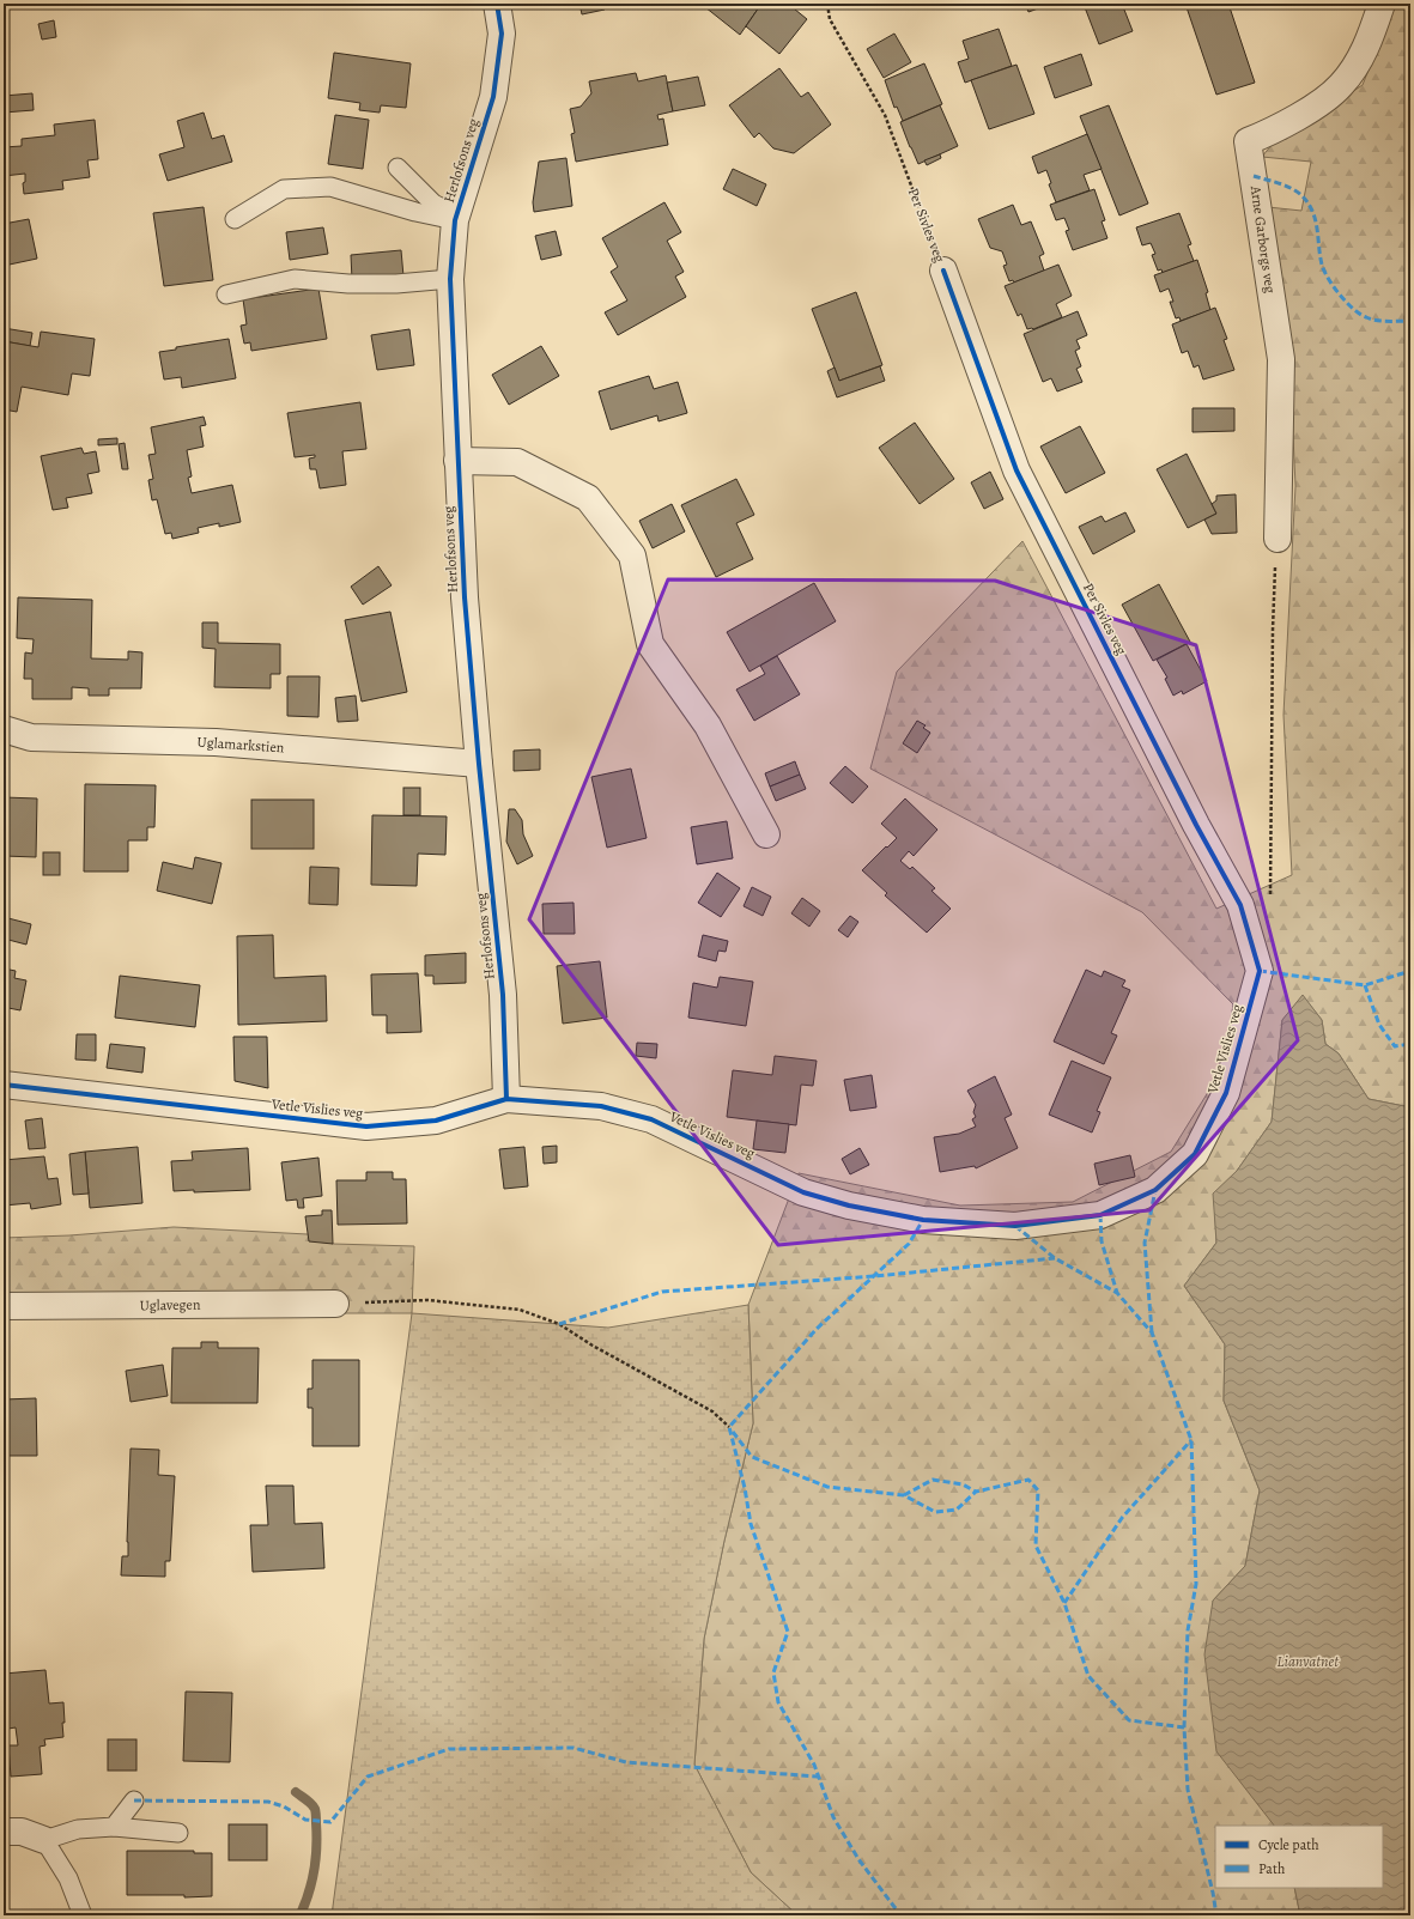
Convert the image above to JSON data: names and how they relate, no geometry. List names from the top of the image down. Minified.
{"streets":{"street":["Herlofsons veg","Per Sivles veg","Arne Garborgs veg","Uglamarkstien","Vetle Vislies veg","Uglavegen"]},"crossings":[["Herlofsons veg","Uglamarkstien"],["Herlofsons veg","Vetle Vislies veg"],["Per Sivles veg","Vetle Vislies veg"]],"water":["Lianvatnet"],"legend":["Cycle path","Path"]}
